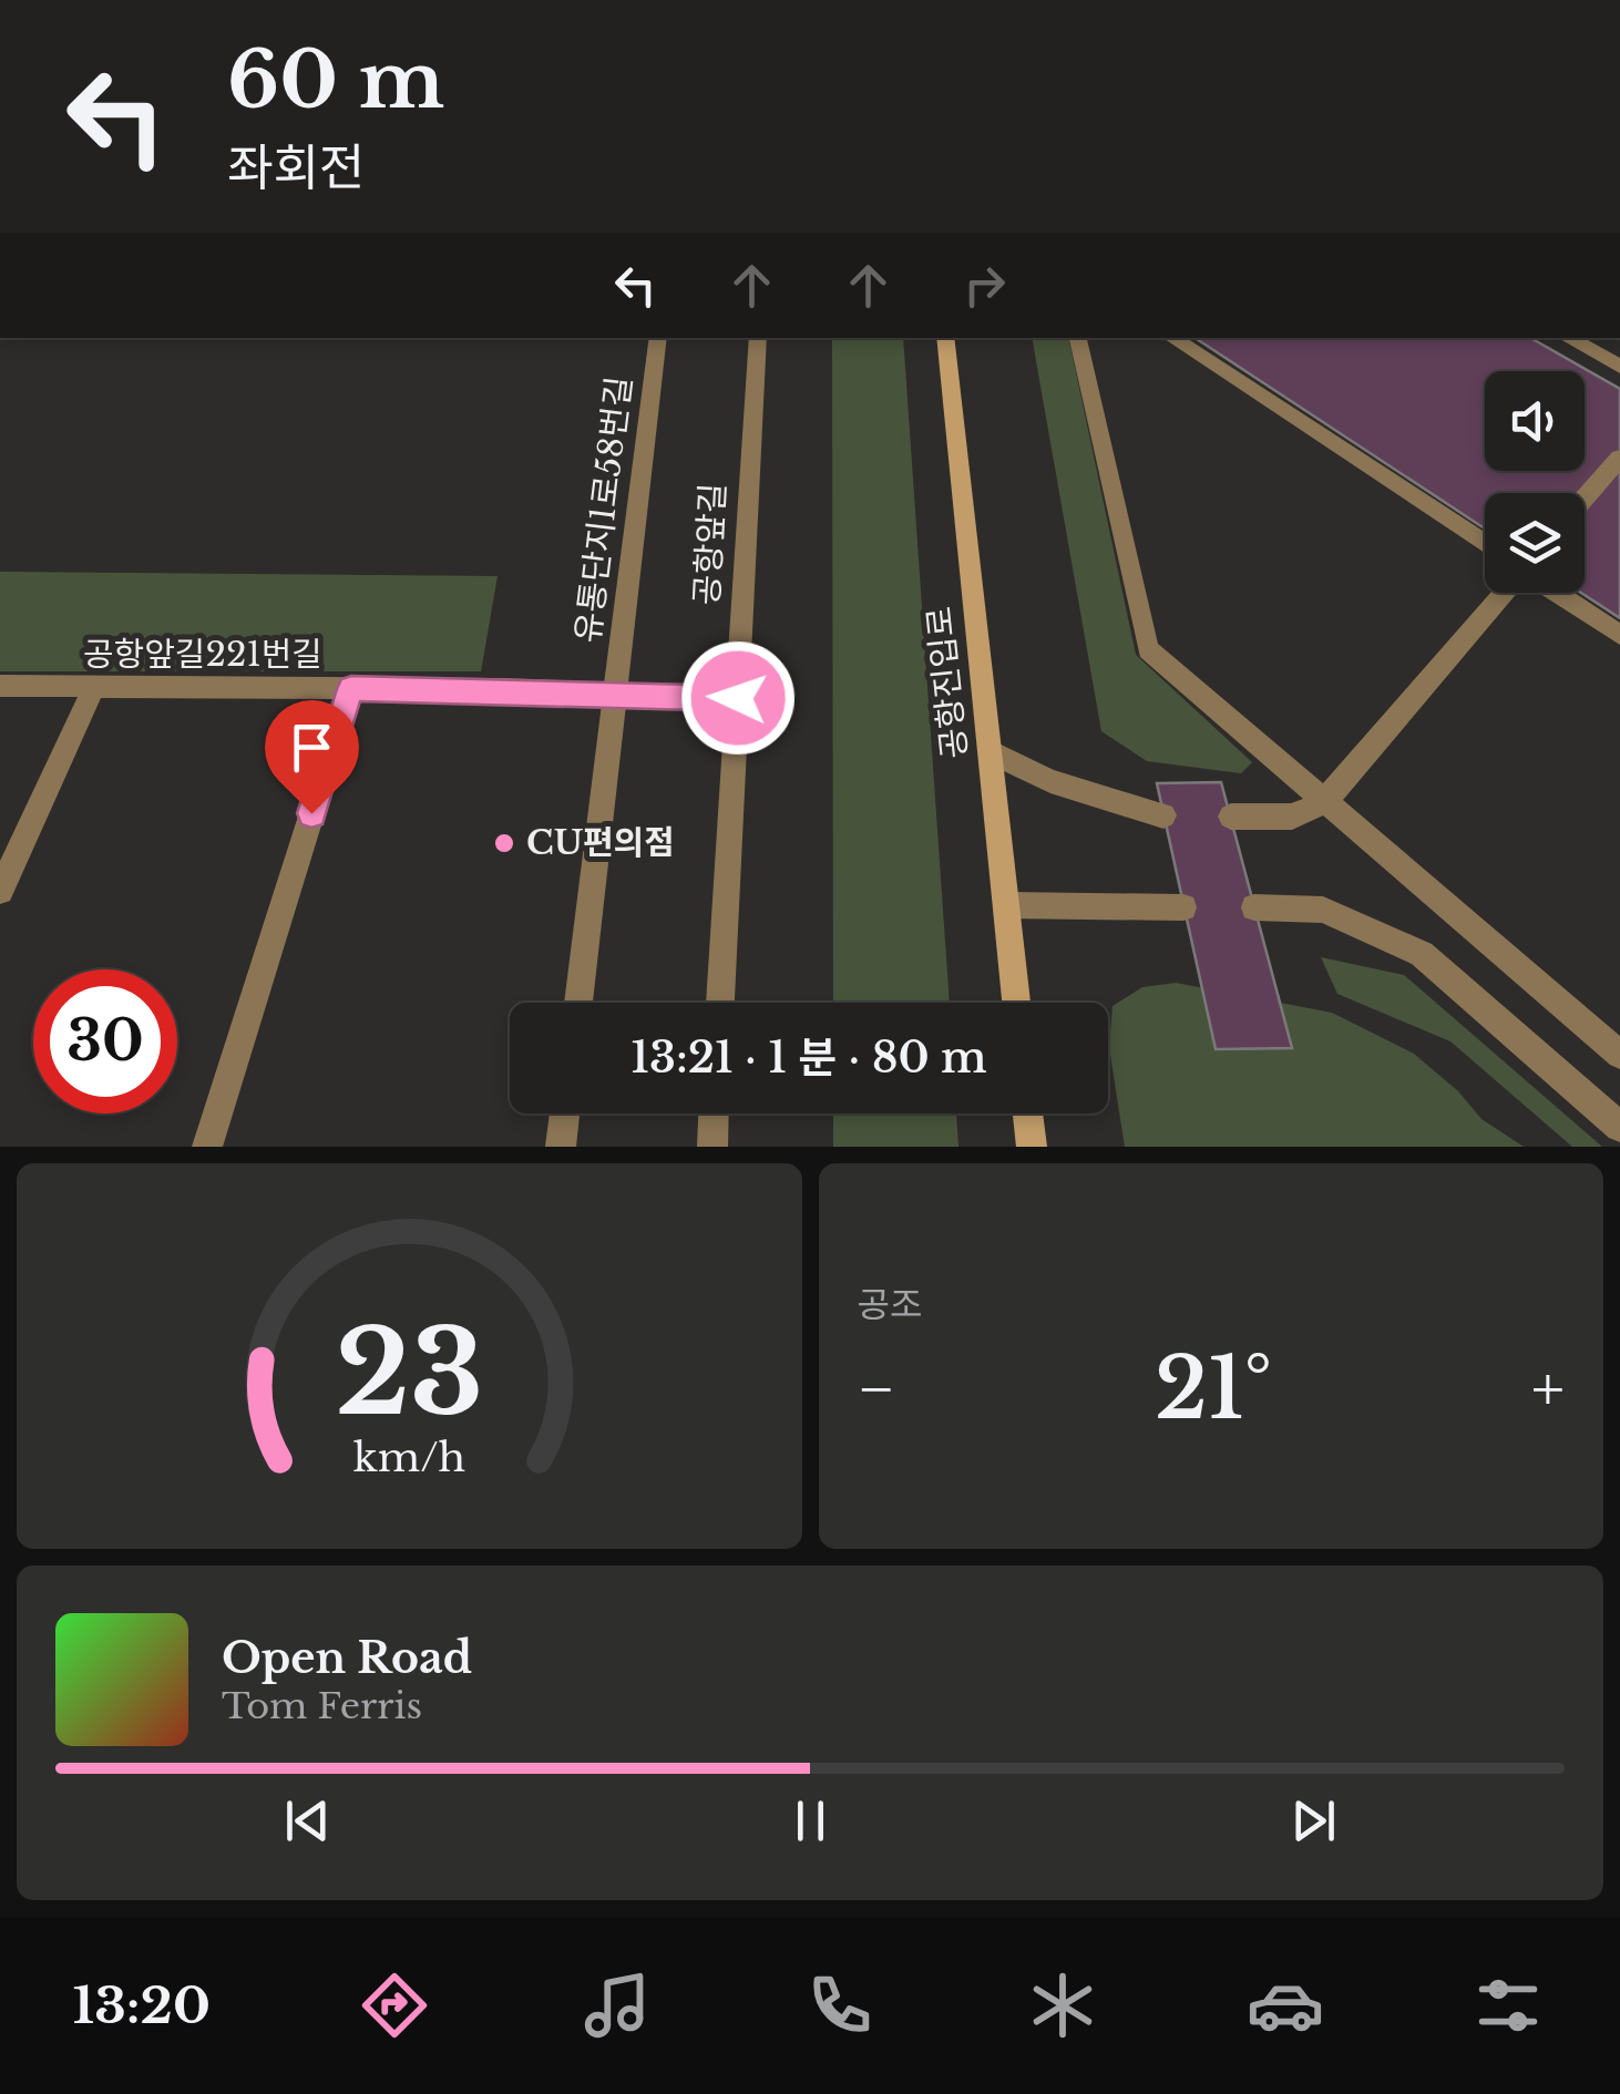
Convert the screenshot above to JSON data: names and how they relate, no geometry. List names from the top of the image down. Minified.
{"streets":{"main road":["공항진입로"],"street":["유통단지1로58번길","공항앞길","공항앞길221번길"]},"crossings":[["유통단지1로58번길","공항앞길221번길"],["공항앞길","공항앞길221번길"]],"places":["CU편의점"],"page":{"turn":["60 m","좌회전"],"limit":"30","trip":"13:21 · 1 분 · 80 m","tile":"공조","heat":["−","21°","+"],"song":["Open Road","Tom Ferris"],"tabs":"13:20","gauge":["23","km/h"]}}
